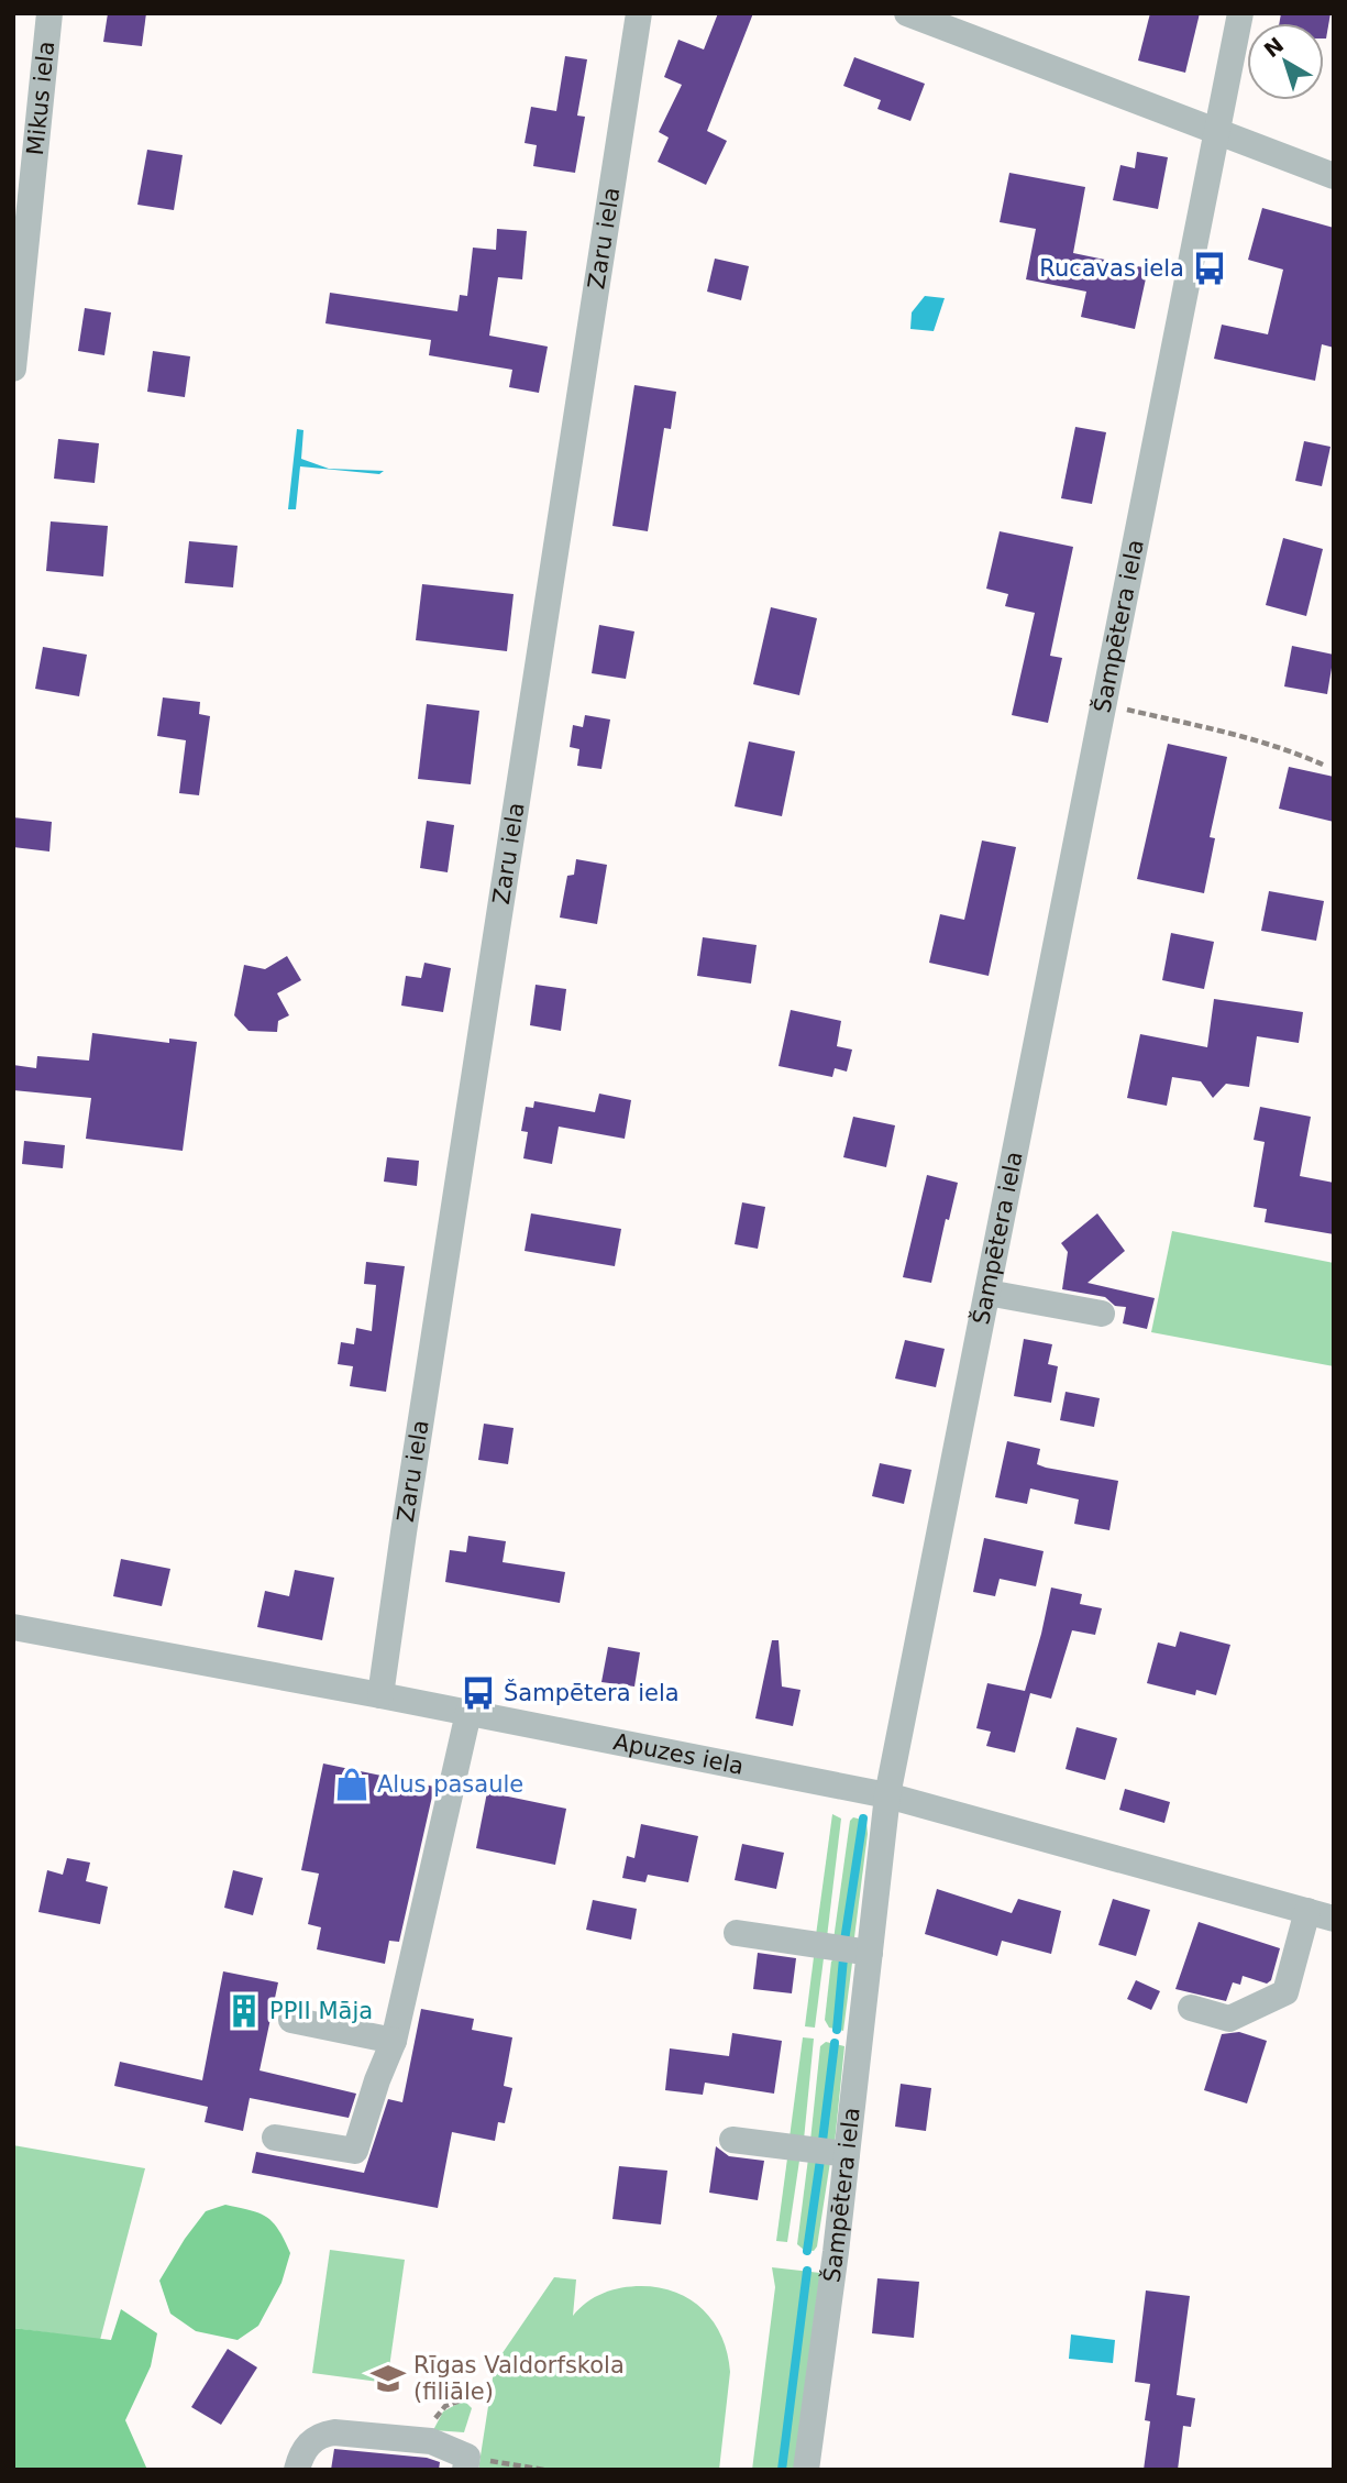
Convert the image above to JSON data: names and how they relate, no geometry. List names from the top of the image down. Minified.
{"streets":{"street":["Mikus iela","Zaru iela","Šampētera iela","Apuzes iela"]},"crossings":[["Zaru iela","Apuzes iela"],["Šampētera iela","Apuzes iela"]],"places":{"bus stop":["Rucavas iela","Šampētera iela"],"shop":["Alus pasaule"],"building":["PPII Māja"],"school or university":["Rīgas Valdorfskola (filiāle)"]},"north":"top left"}
